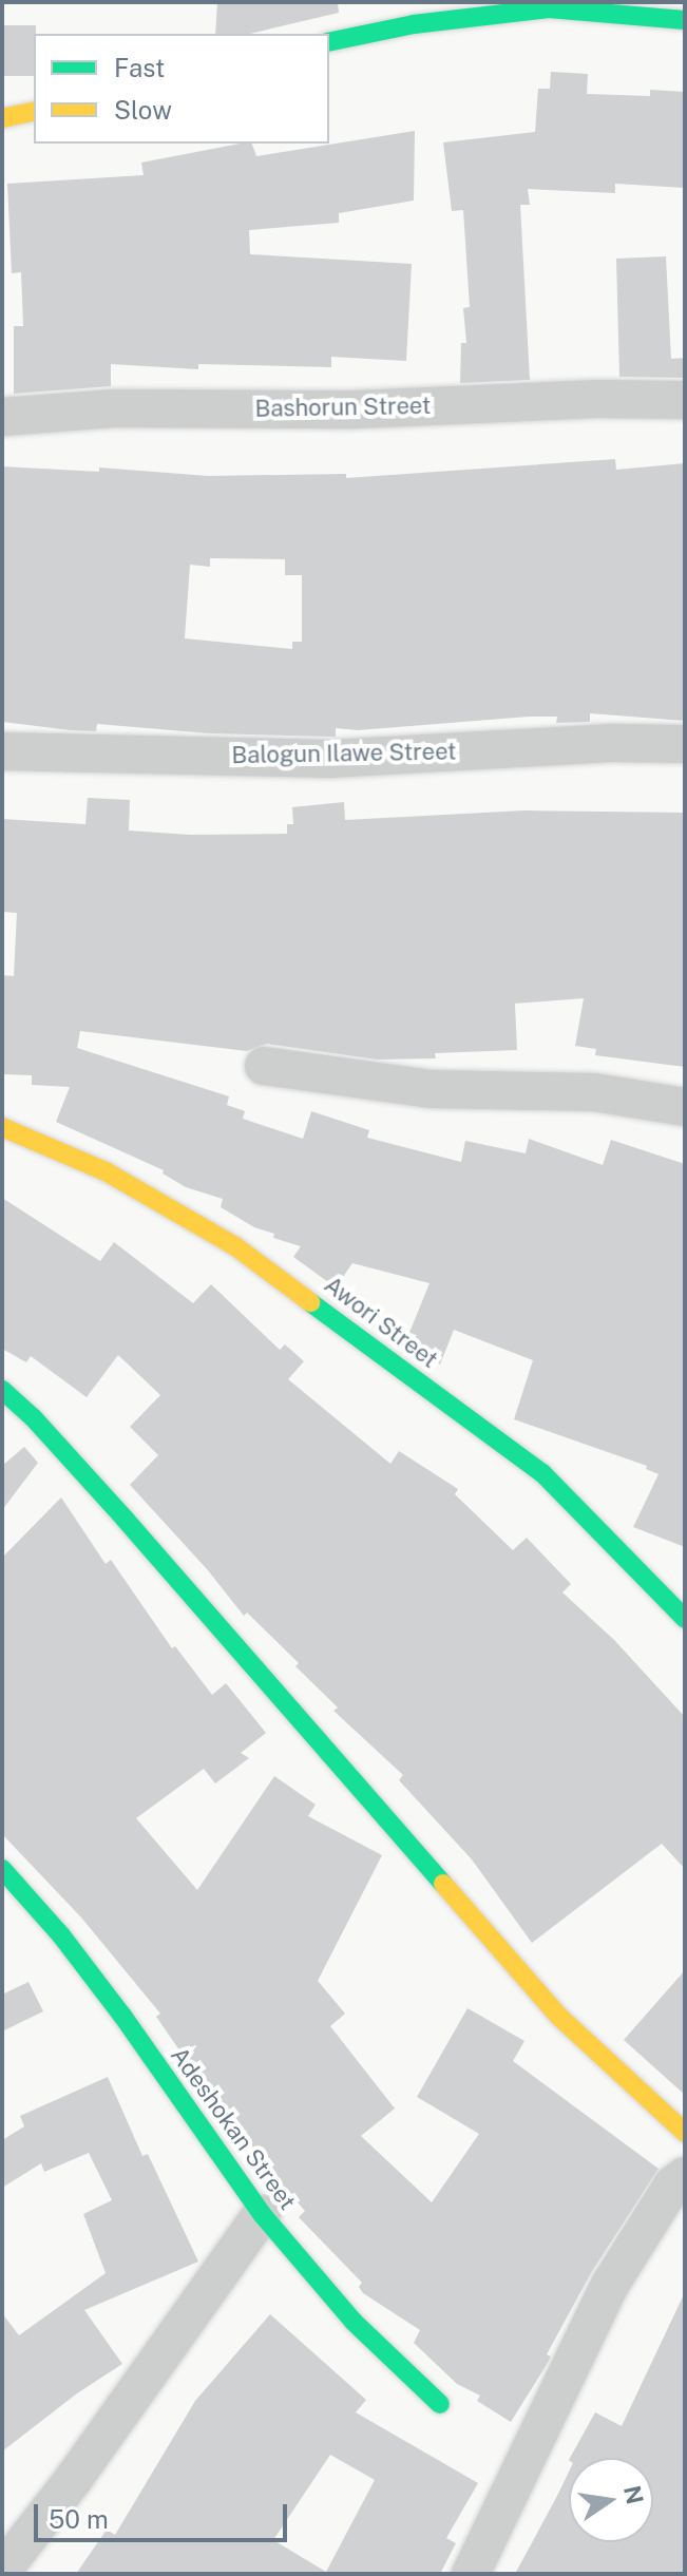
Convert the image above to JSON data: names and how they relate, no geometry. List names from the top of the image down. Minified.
{"streets":{"street":["Bashorun Street","Balogun Ilawe Street","Awori Street","Adeshokan Street"]},"legend":["Fast","Slow"],"scale_bar":"50 m","north":"right"}
